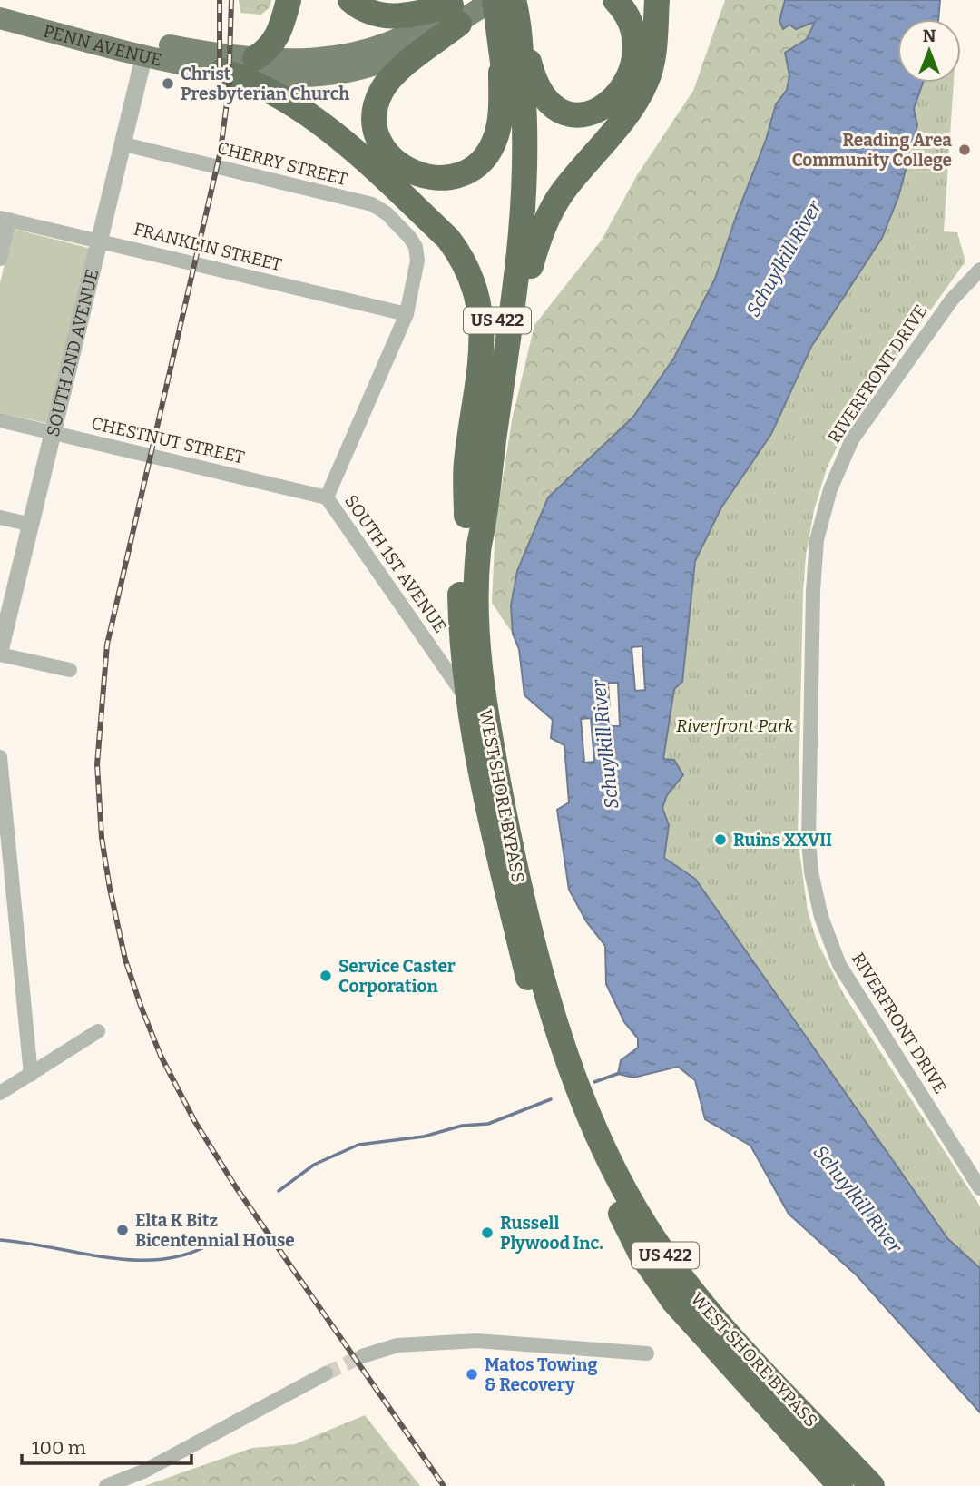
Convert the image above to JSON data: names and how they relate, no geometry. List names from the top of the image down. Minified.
{"streets":{"highway":["US 422","WEST SHORE BYPASS"],"main road":["PENN AVENUE"],"street":["CHERRY STREET","FRANKLIN STREET","SOUTH 2ND AVENUE","RIVERFRONT DRIVE","CHESTNUT STREET","SOUTH 1ST AVENUE"]},"crossings":[["PENN AVENUE","SOUTH 2ND AVENUE"],["PENN AVENUE","WEST SHORE BYPASS"],["CHERRY STREET","SOUTH 2ND AVENUE"],["CHERRY STREET","SOUTH 1ST AVENUE"],["FRANKLIN STREET","SOUTH 2ND AVENUE"],["FRANKLIN STREET","SOUTH 1ST AVENUE"],["SOUTH 2ND AVENUE","CHESTNUT STREET"],["CHESTNUT STREET","SOUTH 1ST AVENUE"]],"water":["Schuylkill River"],"parks":["Riverfront Park"],"places":["Christ Presbyterian Church","Reading Area Community College","Ruins XXVII","Service Caster Corporation","Elta K Bitz Bicentennial House","Russell Plywood Inc.","Matos Towing & Recovery"],"scale_bar":"100 m","north":"top"}
